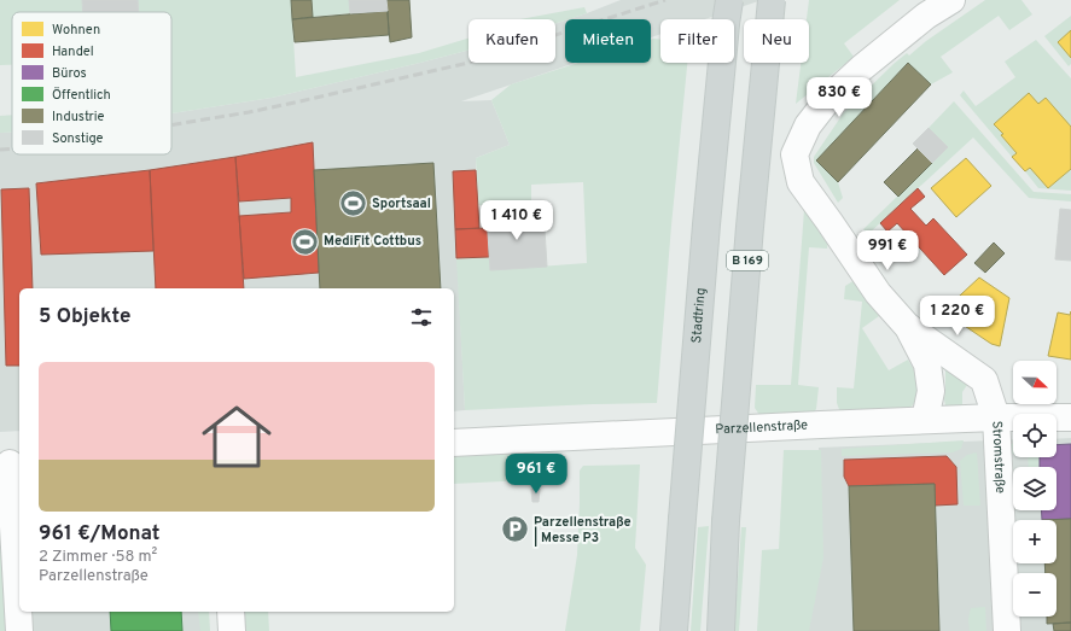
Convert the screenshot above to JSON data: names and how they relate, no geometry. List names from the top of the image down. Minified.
{"streets":{"main road":["B 169","Stadtring"],"street":["Parzellenstraße","Stromstraße"]},"crossings":[["Parzellenstraße","Stromstraße"]],"places":{"sports":["Sportsaal","MediFit Cottbus"],"parking":["Parzellenstraße | Messe P3"]},"legend":["Wohnen","Handel","Büros","Öffentlich","Industrie","Sonstige"],"north":"right","page":{"chip":["Kaufen","Mieten","Filter","Neu"],"price":["830 €","1 410 €","991 €","1 220 €","961 €"],"heading":"5 Objekte","list":[{"name":"961 €/Monat","note":"2 Zimmer · 58 m² · Parzellenstraße"}],"map_buttons":["+","−"]}}
